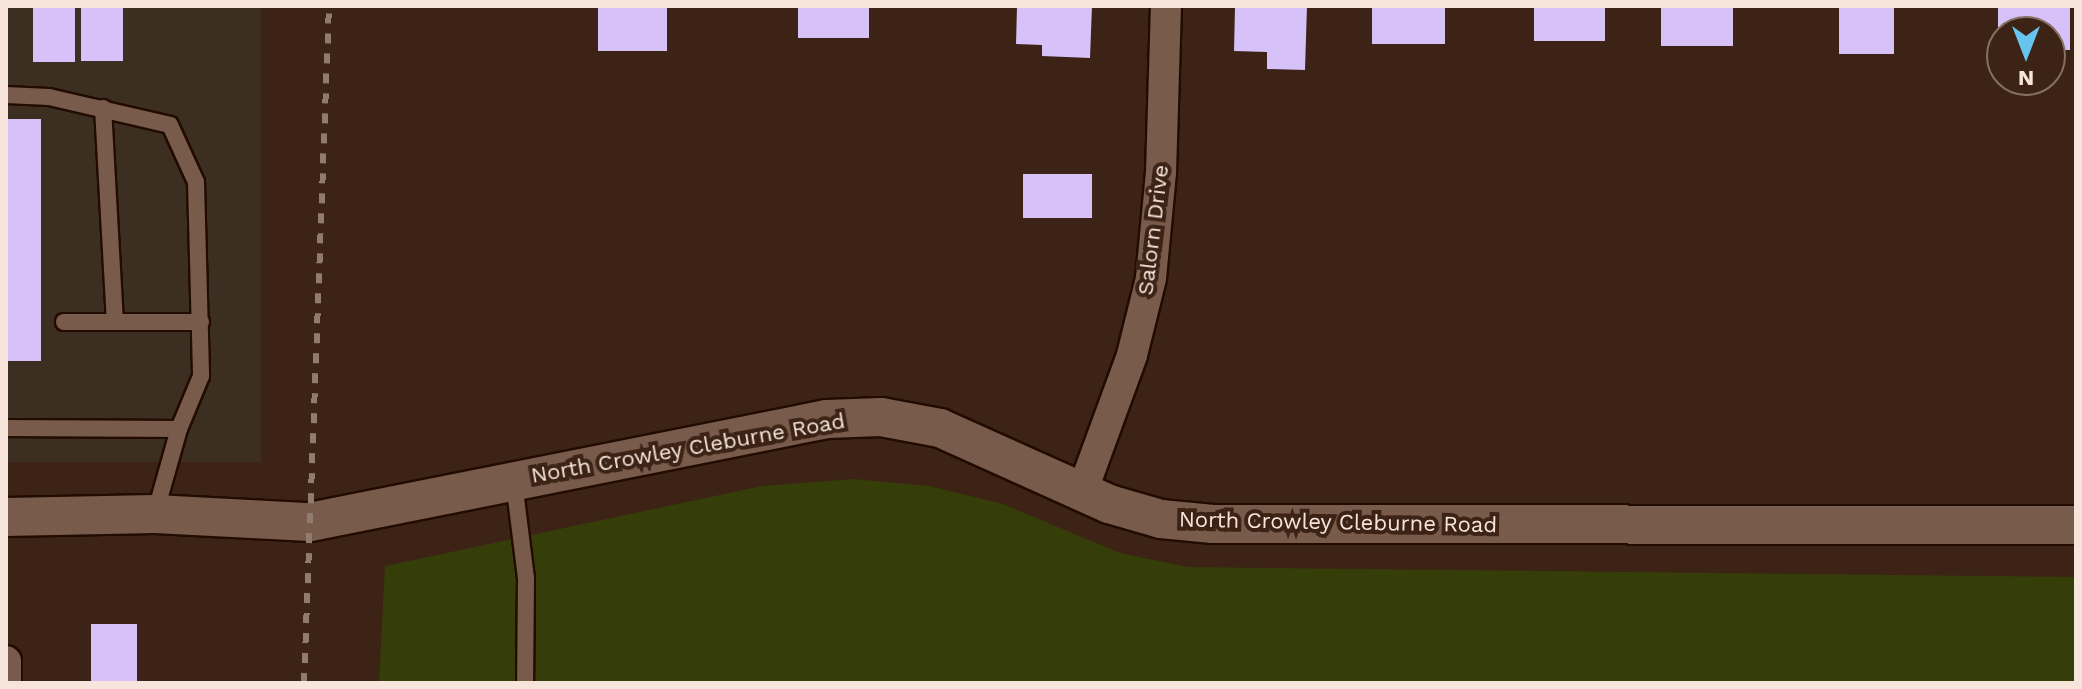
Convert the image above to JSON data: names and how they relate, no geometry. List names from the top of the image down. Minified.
{"streets":{"street":["Salorn Drive","North Crowley Cleburne Road"]},"crossings":[["Salorn Drive","North Crowley Cleburne Road"]],"north":"bottom"}
